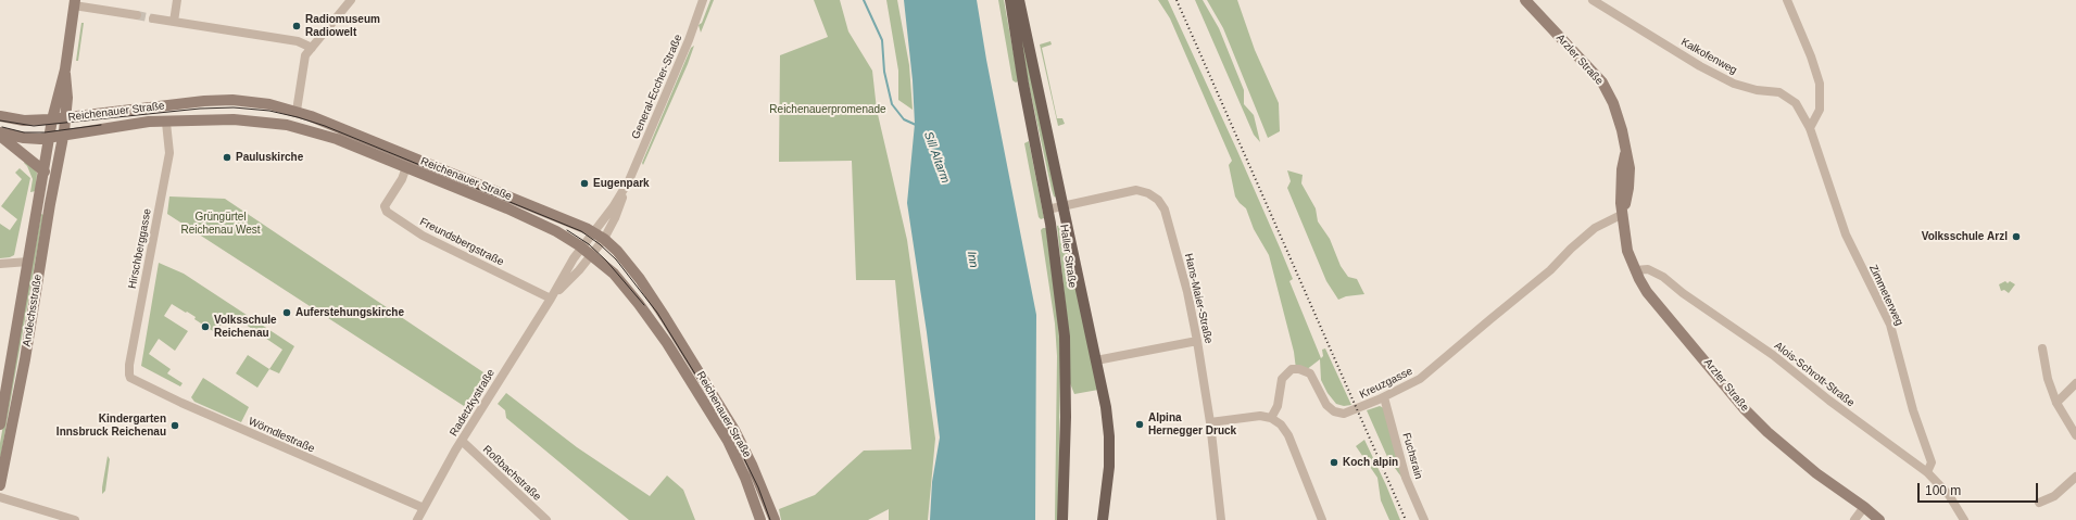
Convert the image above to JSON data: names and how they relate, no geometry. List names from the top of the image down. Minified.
{"streets":{"main road":["Haller Straße"],"street":["Kalkofenweg","Arzler Straße","General-Eccher-Straße","Reichenauer Straße","Freundsbergstraße","Hirschberggasse","Zimmeterweg","Hans-Maier-Straße","Andechsstraße","Alois-Schrott-Straße","Kreuzgasse","Radetzkystraße","Wörndlestraße","Fuchsrain","Roßbachstraße"]},"crossings":[["Kalkofenweg","Zimmeterweg"],["Arzler Straße","Alois-Schrott-Straße"],["Arzler Straße","Kreuzgasse"],["General-Eccher-Straße","Reichenauer Straße"],["General-Eccher-Straße","Radetzkystraße"],["Reichenauer Straße","Freundsbergstraße"],["Reichenauer Straße","Hirschberggasse"],["Reichenauer Straße","Andechsstraße"],["Reichenauer Straße","Radetzkystraße"],["Freundsbergstraße","Radetzkystraße"],["Hirschberggasse","Wörndlestraße"],["Haller Straße","Hans-Maier-Straße"],["Zimmeterweg","Alois-Schrott-Straße"],["Kreuzgasse","Fuchsrain"],["Radetzkystraße","Wörndlestraße"],["Radetzkystraße","Roßbachstraße"]],"water":["Sill Altarm","Inn"],"parks":["Reichenauerpromenade","Grüngürtel Reichenau West"],"places":["Radiomuseum Radiowelt","Pauluskirche","Eugenpark","Volksschule Arzl","Auferstehungskirche","Volksschule Reichenau","Alpina Hernegger Druck","Kindergarten Innsbruck Reichenau","Koch alpin"],"scale_bar":"100 m"}
